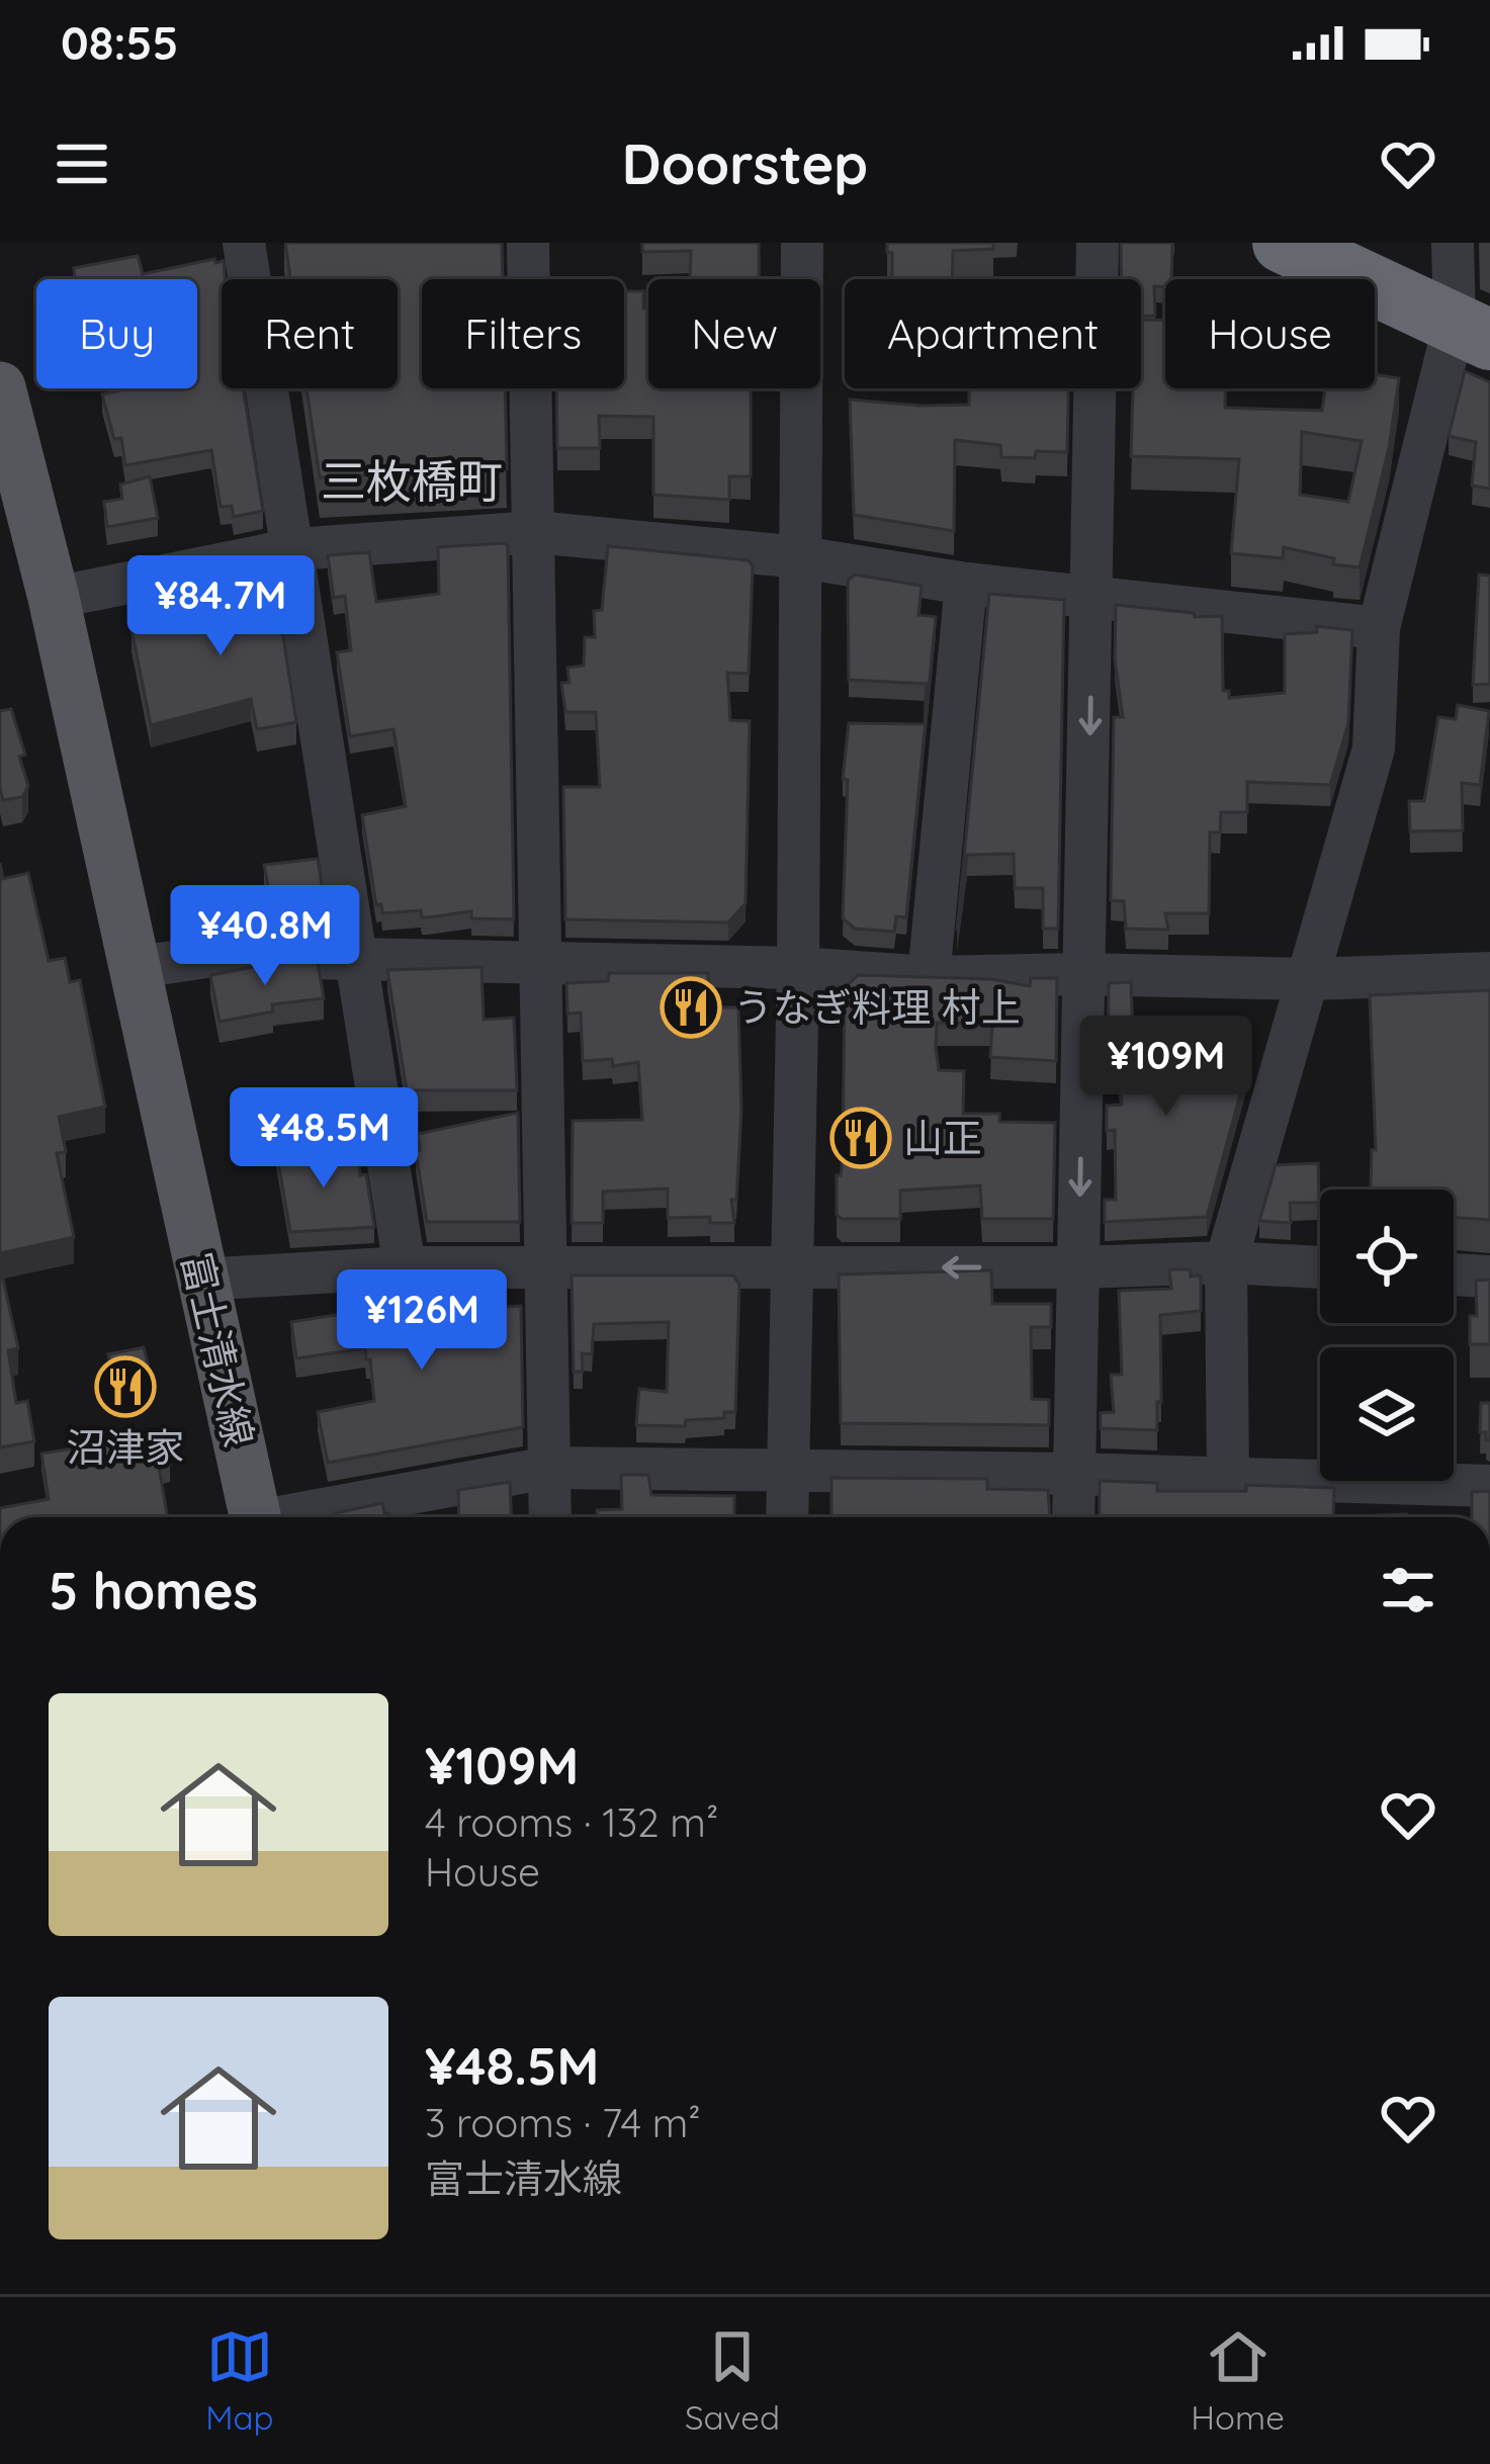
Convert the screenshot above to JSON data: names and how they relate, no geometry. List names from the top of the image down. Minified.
{"streets":{"main road":["富士清水線"]},"districts":["三枚橋町"],"places":{"restaurant":["うなぎ料理 村上","山正","沼津家"]},"page":{"status":"08:55","header":"Doorstep","chip":["Buy","Rent","Filters","New","Apartment","House"],"price":["¥84.7M","¥40.8M","¥109M","¥48.5M","¥126M"],"heading":"5 homes","list":[{"name":"¥109M","note":"4 rooms · 132 m² · House"},{"name":"¥48.5M","note":"3 rooms · 74 m² · 富士清水線"}],"tabs":["Map","Saved","Home"]}}
